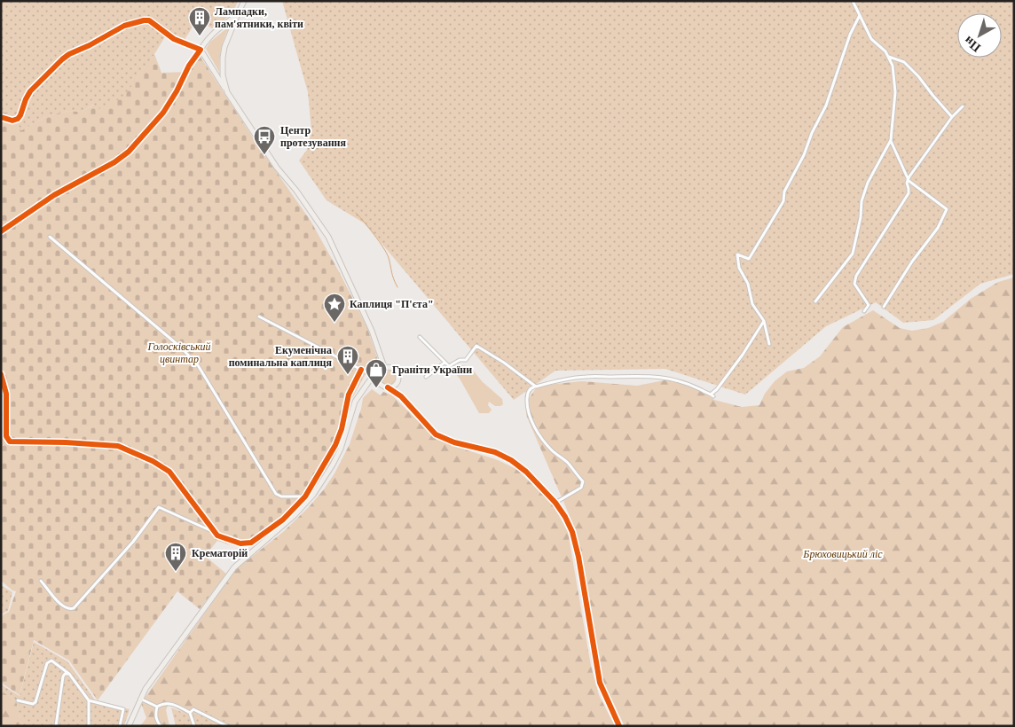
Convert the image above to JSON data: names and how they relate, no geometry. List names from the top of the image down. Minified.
{"parks":["Голосківський цвинтар","Брюховицький ліс"],"places":{"building":["Лампадки, пам'ятники, квіти","Екуменічна поминальна каплиця","Крематорій"],"bus stop":["Центр протезування"],"place":["Каплиця \"П'єта\""],"shop":["Граніти України"]},"north":"bottom left"}
